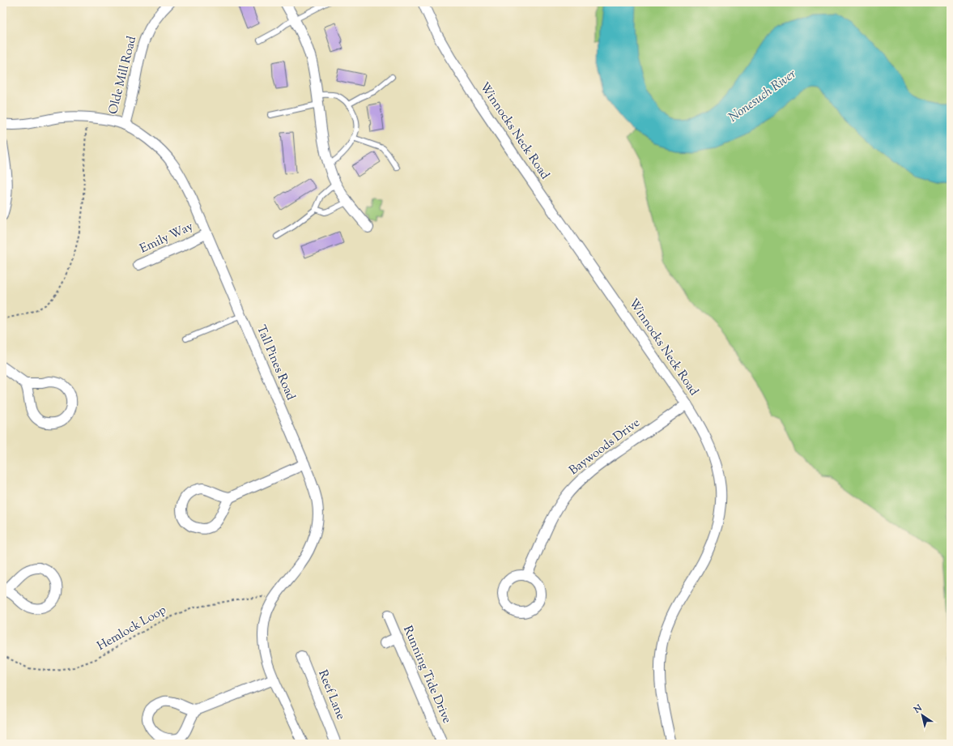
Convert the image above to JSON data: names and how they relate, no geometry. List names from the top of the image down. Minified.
{"streets":{"street":["Olde Mill Road","Winnocks Neck Road","Emily Way","Tall Pines Road","Baywoods Drive","Running Tide Drive","Reef Lane"],"path":["Hemlock Loop"]},"crossings":[["Olde Mill Road","Tall Pines Road"],["Winnocks Neck Road","Baywoods Drive"],["Emily Way","Tall Pines Road"],["Tall Pines Road","Hemlock Loop"]],"water":["Nonesuch River"],"north":"top left"}
